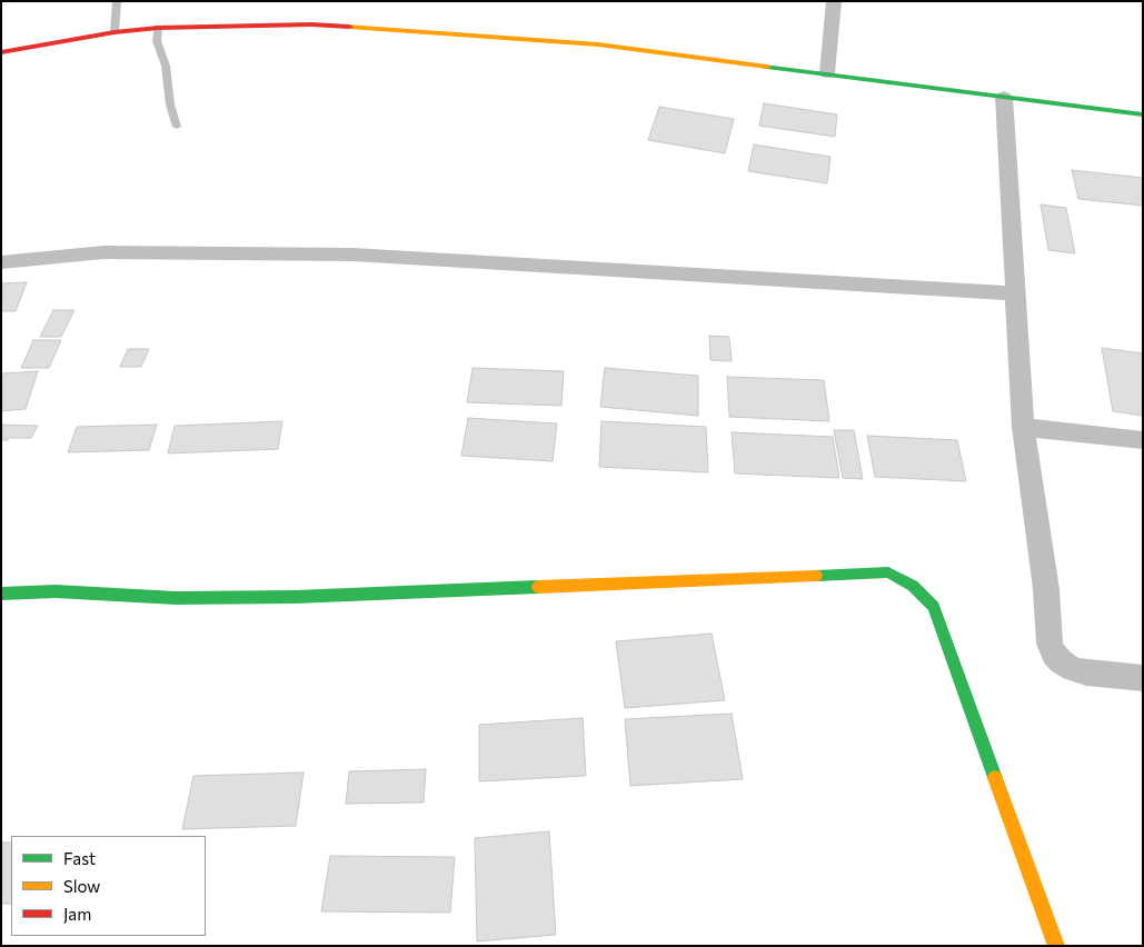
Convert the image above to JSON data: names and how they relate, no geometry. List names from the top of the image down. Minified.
{"legend":["Fast","Slow","Jam"]}
